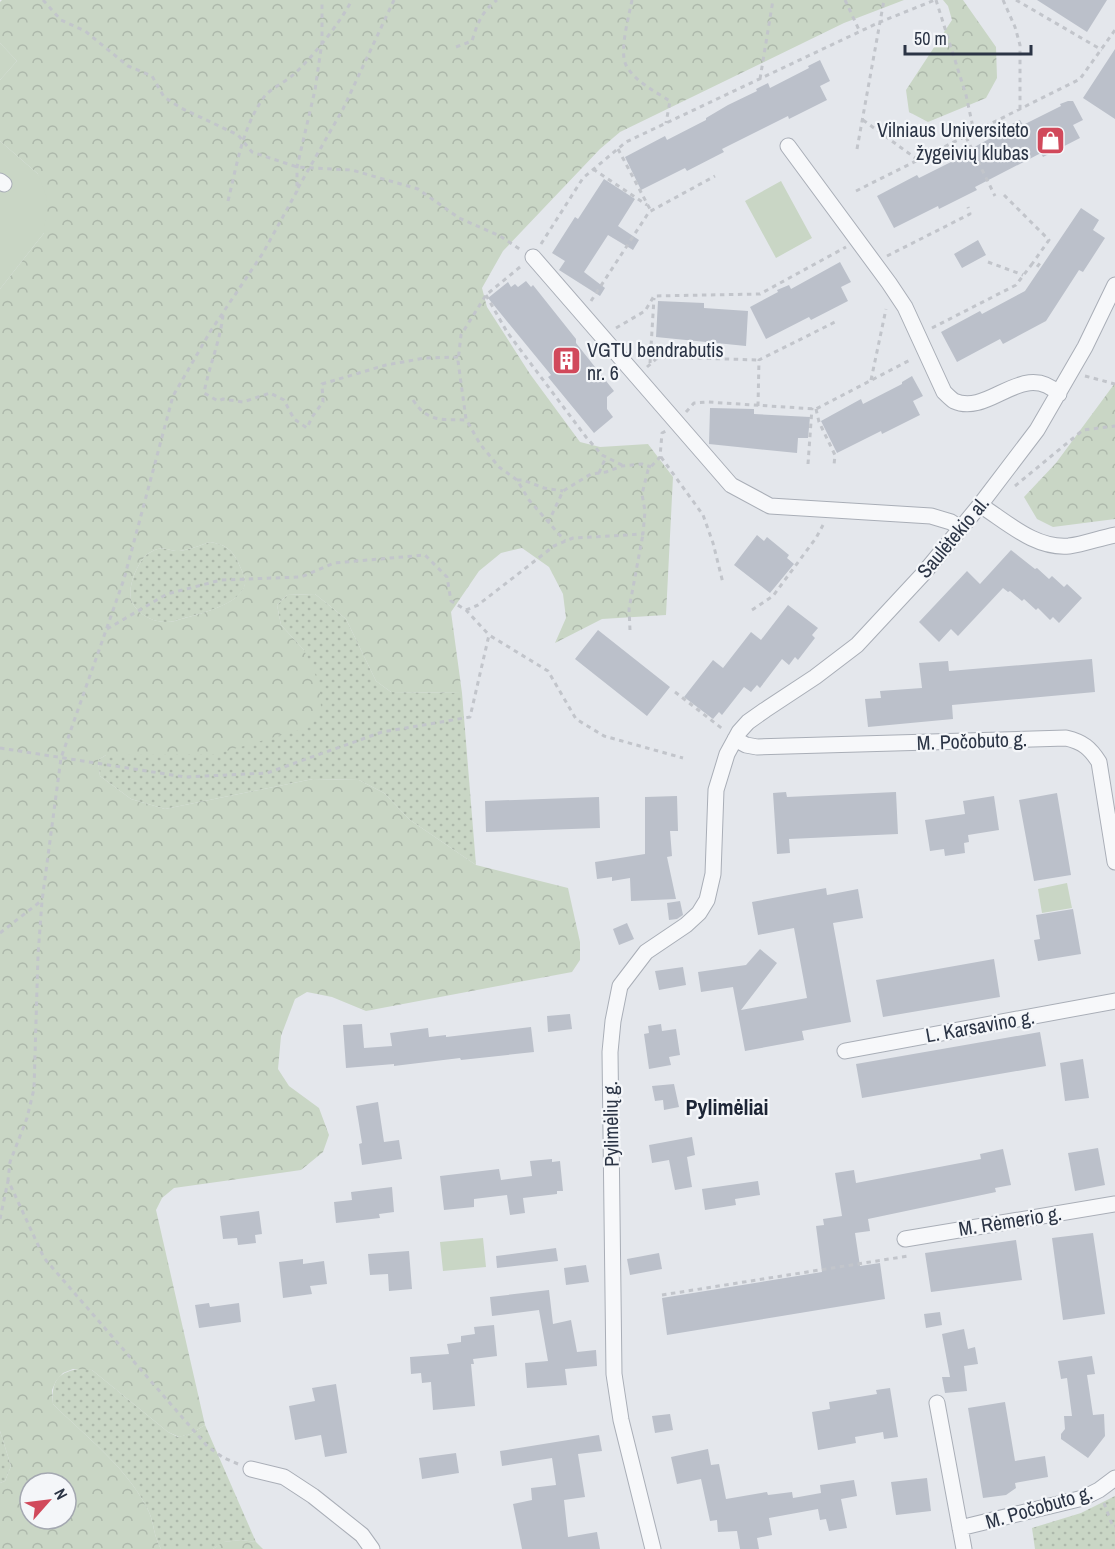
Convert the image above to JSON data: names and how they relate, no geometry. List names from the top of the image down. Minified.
{"streets":{"street":["Saulėtekio al.","M. Počobuto g.","L. Karsavino g.","Pylimėlių g.","M. Rėmerio g."]},"crossings":[["Saulėtekio al.","M. Počobuto g."],["Saulėtekio al.","Pylimėlių g."],["M. Počobuto g.","Pylimėlių g."]],"districts":["Pylimėliai"],"places":{"shop":["Vilniaus Universiteto žygeivių klubas"],"building":["VGTU bendrabutis nr. 6"]},"scale_bar":"50 m","north":"top right"}
